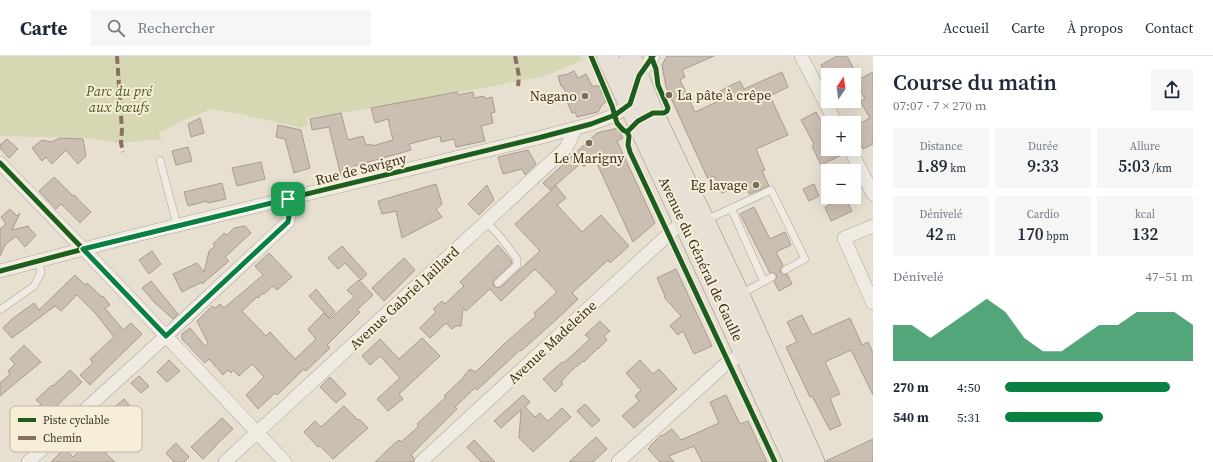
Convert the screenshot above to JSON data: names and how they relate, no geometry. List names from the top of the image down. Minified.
{"streets":{"main road":["Avenue du Général de Gaulle"],"street":["Rue de Savigny","Avenue Gabriel Jaillard","Avenue Madeleine"]},"crossings":[["Rue de Savigny","Avenue du Général de Gaulle"],["Rue de Savigny","Avenue Gabriel Jaillard"],["Avenue du Général de Gaulle","Avenue Madeleine"]],"parks":["Parc du pré aux bœufs"],"places":["La pâte à crêpe","Nagano","Le Marigny","Eg lavage"],"legend":["Piste cyclable","Chemin"],"north":"top","page":{"header":"Carte","search":"Rechercher","nav":["Accueil","Carte","À propos","Contact"],"heading":["Course du matin","07:07 · 7 × 270 m"],"map_buttons":["+","−"],"stats":[["Distance","1.89 km"],["Durée","9:33"],["Allure","5:03 /km"],["Dénivelé","42 m"],["Cardio","170 bpm"],["kcal","132"]],"chart":["Dénivelé","47–51 m"],"list":[{"name":"270 m","note":"4:50"},{"name":"540 m","note":"5:31"}]}}
